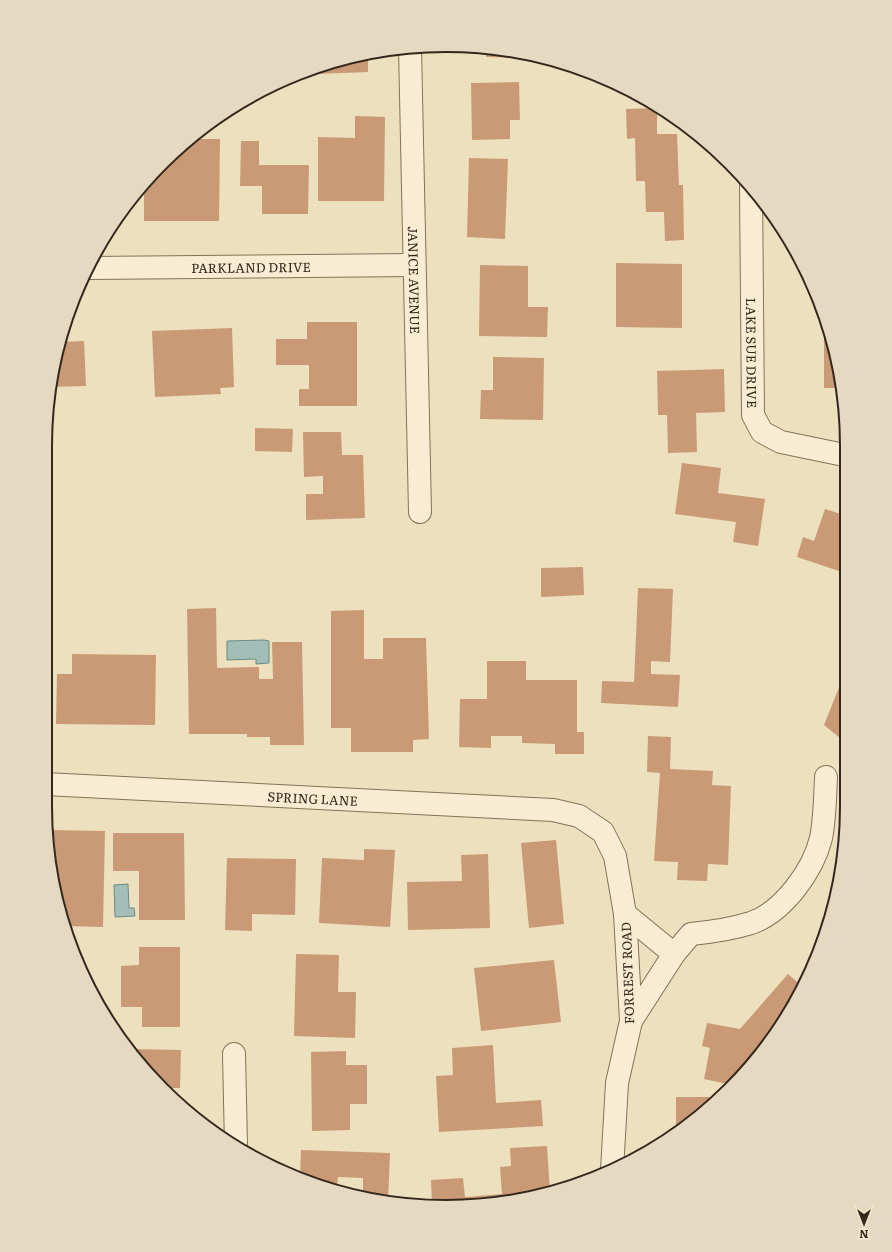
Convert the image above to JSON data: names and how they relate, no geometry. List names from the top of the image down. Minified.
{"streets":{"street":["PARKLAND DRIVE","JANICE AVENUE","LAKE SUE DRIVE","SPRING LANE","FORREST ROAD"]},"crossings":[["PARKLAND DRIVE","JANICE AVENUE"],["SPRING LANE","FORREST ROAD"]],"north":"bottom"}
